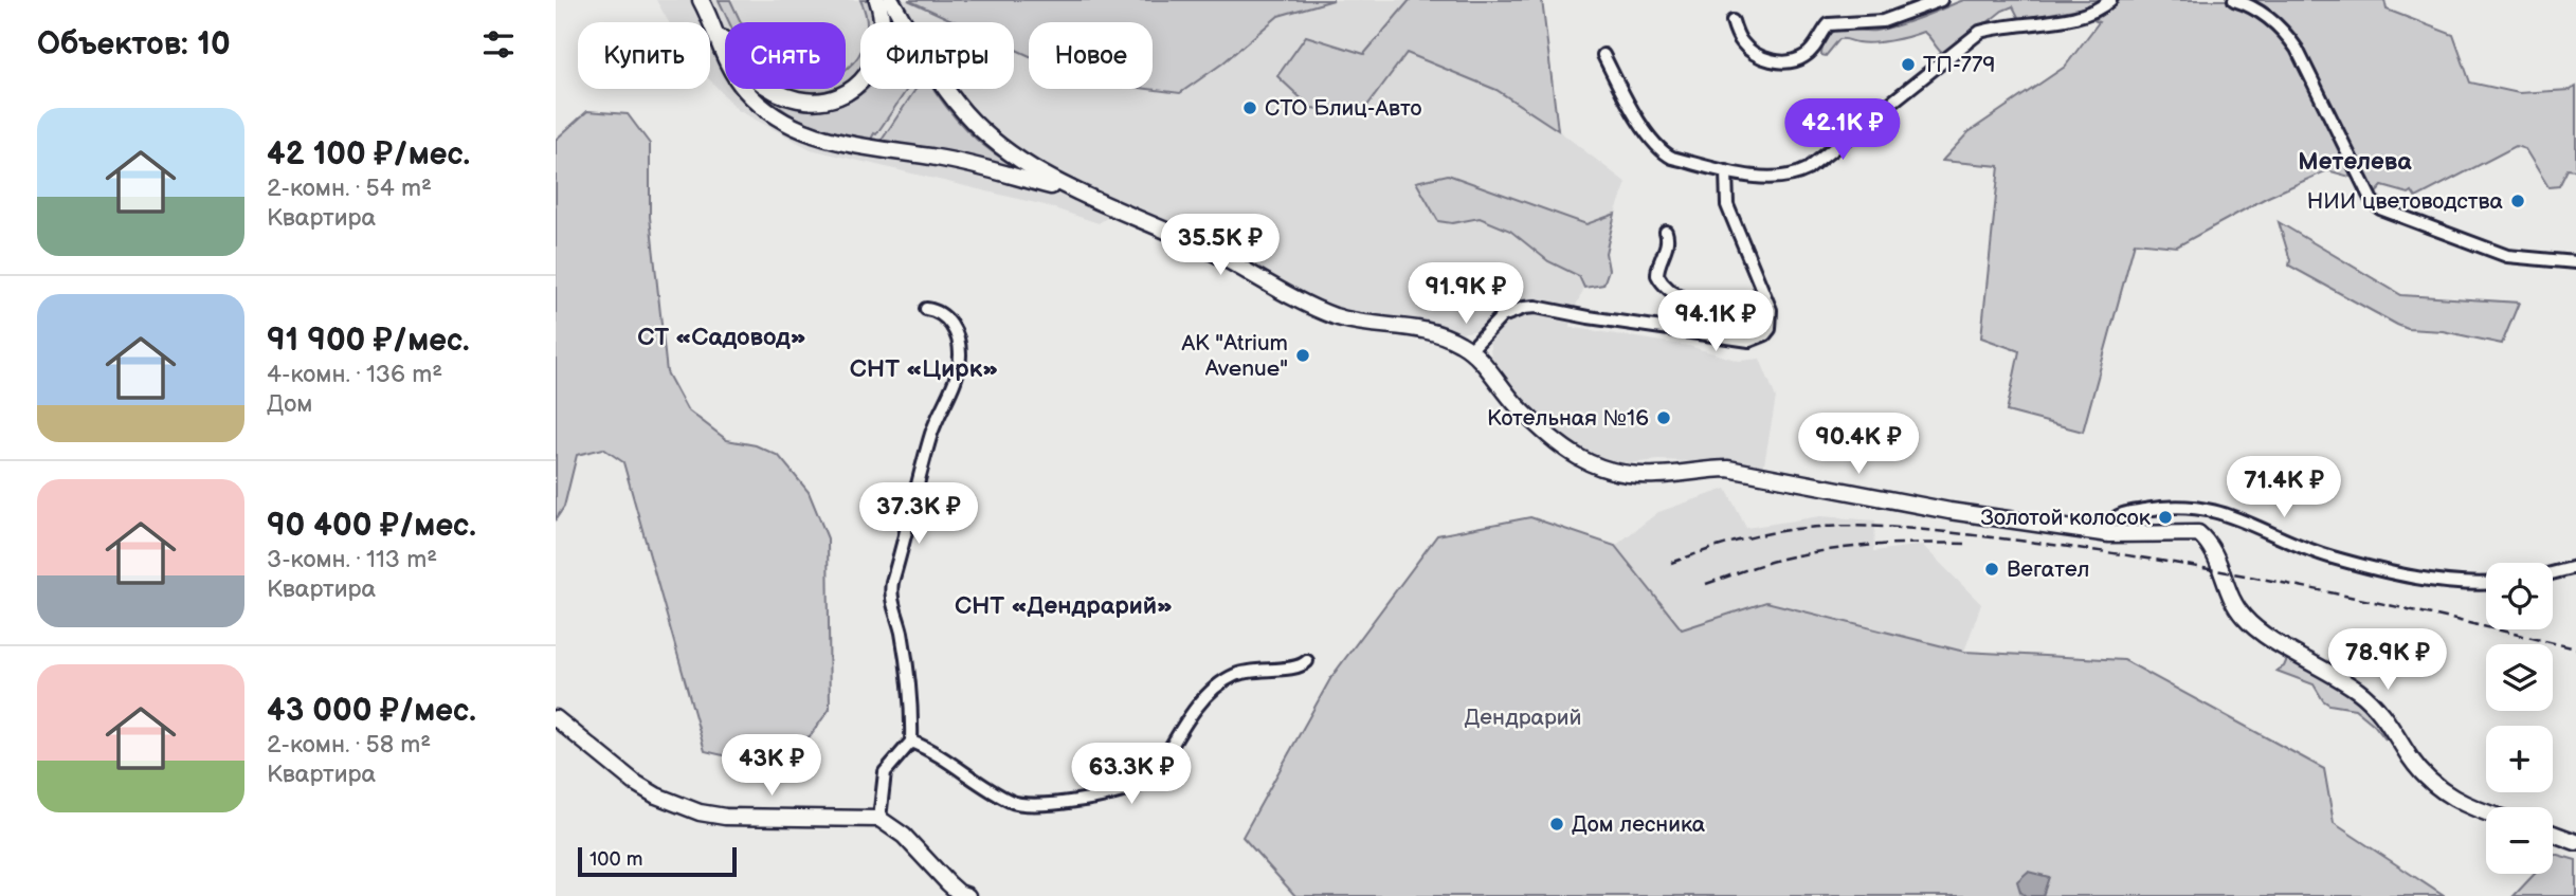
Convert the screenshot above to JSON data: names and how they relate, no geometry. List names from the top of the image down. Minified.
{"districts":["Метелева","СТ «Садовод»","СНТ «Цирк»","СНТ «Дендрарий»"],"parks":["Дендрарий"],"places":["ТП-779","СТО Блиц-Авто","НИИ цветоводства","АК \"Atrium Avenue\"","Котельная №16","Золотой колосок","Вегател","Дом лесника"],"scale_bar":"100 m","page":{"heading":"Объектов: 10","chip":["Купить","Снять","Фильтры","Новое"],"list":[{"name":"42 100 ₽/мес.","note":"2-комн. · 54 m² · Квартира"},{"name":"91 900 ₽/мес.","note":"4-комн. · 136 m² · Дом"},{"name":"90 400 ₽/мес.","note":"3-комн. · 113 m² · Квартира"},{"name":"43 000 ₽/мес.","note":"2-комн. · 58 m² · Квартира"}],"price":["42.1K ₽","35.5K ₽","91.9K ₽","94.1K ₽","90.4K ₽","71.4K ₽","37.3K ₽","78.9K ₽","43K ₽","63.3K ₽"],"map_buttons":["+","−"],"scale":"100 m"}}
